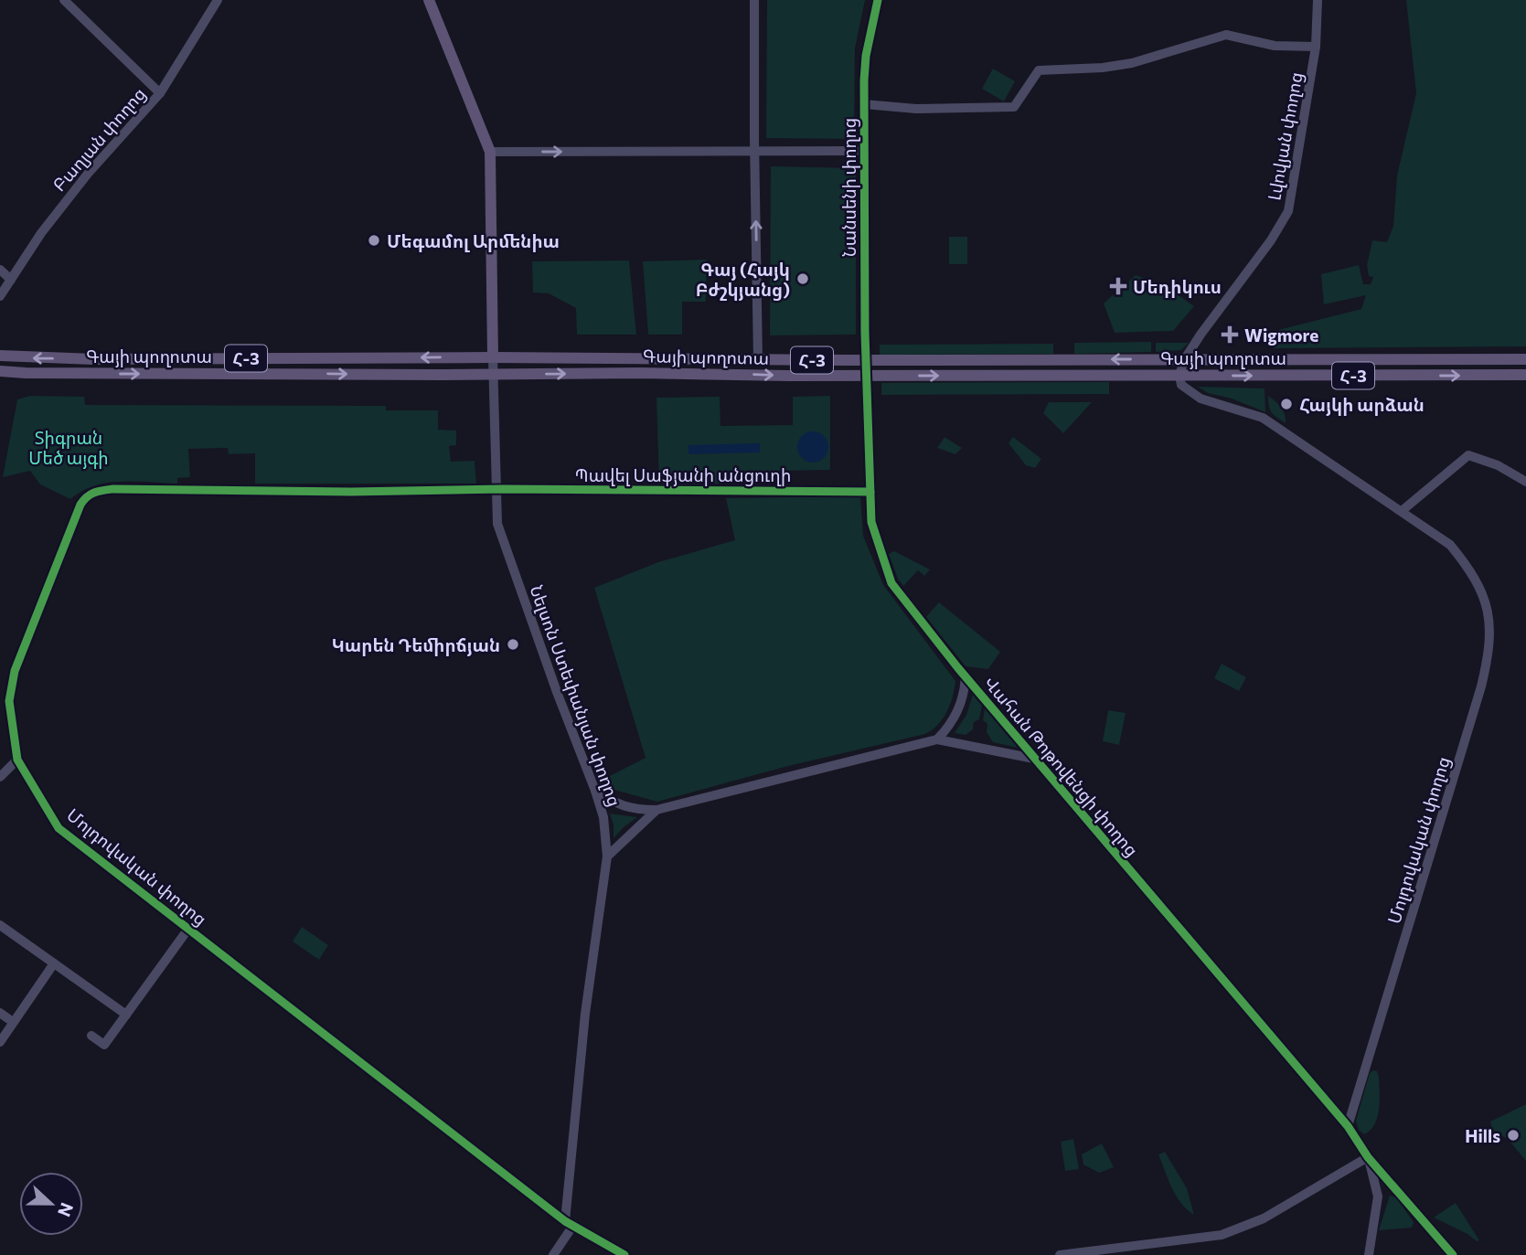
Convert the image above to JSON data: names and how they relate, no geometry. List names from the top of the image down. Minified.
{"streets":{"main road":["Գայի պողոտա","Հ-3"],"street":["Լվովյան փողոց","Բաղյան փողոց","Նանսենի փողոց","Պավել Սաֆյանի անցուղի","Նելսոն Ստեփանյան փողոց","Վահան Թոթովենցի փողոց","Մոլդովական փողոց"]},"crossings":[["Լվովյան փողոց","Գայի պողոտա"],["Նանսենի փողոց","Գայի պողոտա"],["Նանսենի փողոց","Վահան Թոթովենցի փողոց"],["Գայի պողոտա","Նելսոն Ստեփանյան փողոց"],["Գայի պողոտա","Վահան Թոթովենցի փողոց"],["Գայի պողոտա","Մոլդովական փողոց"],["Պավել Սաֆյանի անցուղի","Նելսոն Ստեփանյան փողոց"],["Պավել Սաֆյանի անցուղի","Վահան Թոթովենցի փողոց"],["Պավել Սաֆյանի անցուղի","Մոլդովական փողոց"],["Նելսոն Ստեփանյան փողոց","Մոլդովական փողոց"],["Վահան Թոթովենցի փողոց","Մոլդովական փողոց"]],"parks":["Տիգրան Մեծ այգի"],"places":{"other":["Մեգամոլ Արմենիա","Գայ (Հայկ Բժշկյանց)","Հայկի արձան","Կարեն Դեմիրճյան","Hills"],"health":["Մեդիկուս","Wigmore"]},"north":"right"}
